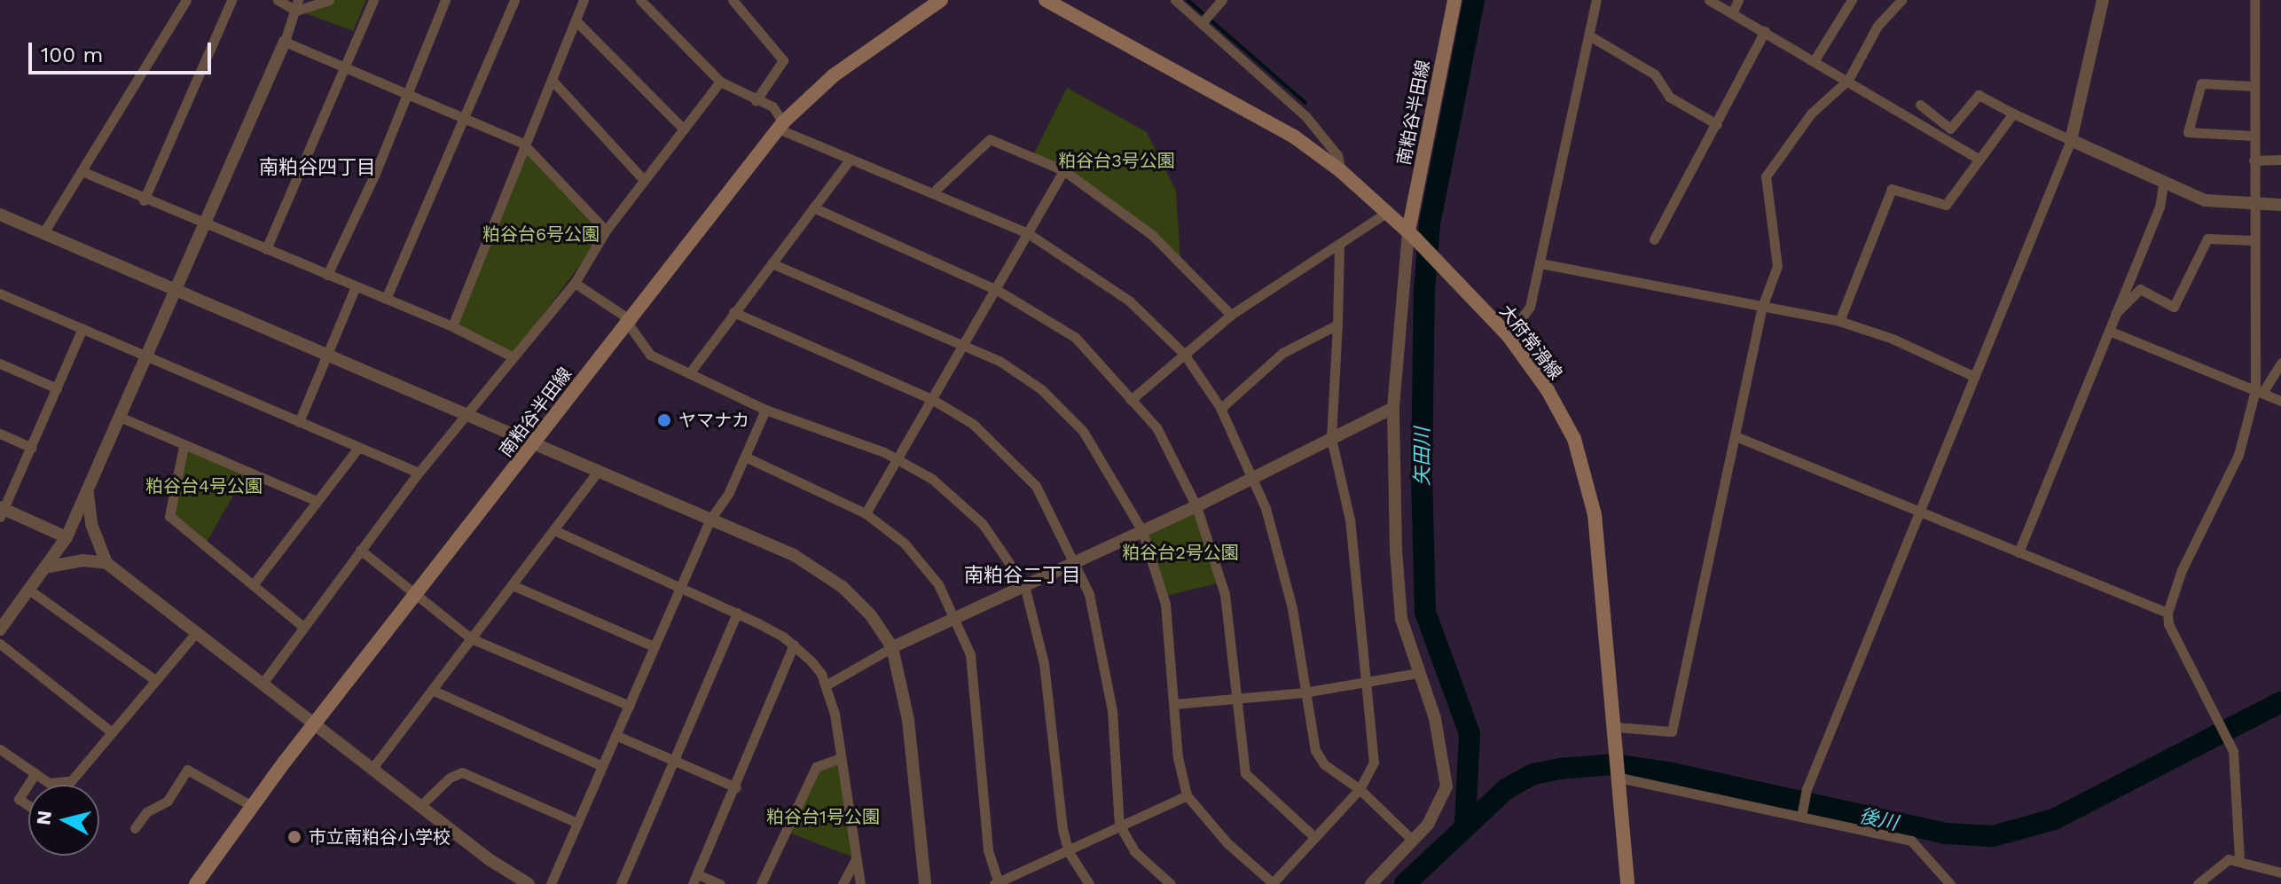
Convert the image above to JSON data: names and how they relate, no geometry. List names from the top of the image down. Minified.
{"streets":{"main road":["南粕谷半田線","大府常滑線"]},"crossings":[["南粕谷半田線","大府常滑線"]],"districts":["南粕谷四丁目","南粕谷二丁目"],"water":["矢田川","後川"],"parks":["粕谷台3号公園","粕谷台6号公園","粕谷台4号公園","粕谷台2号公園","粕谷台1号公園"],"places":["ヤマナカ","市立南粕谷小学校"],"scale_bar":"100 m","north":"left"}
